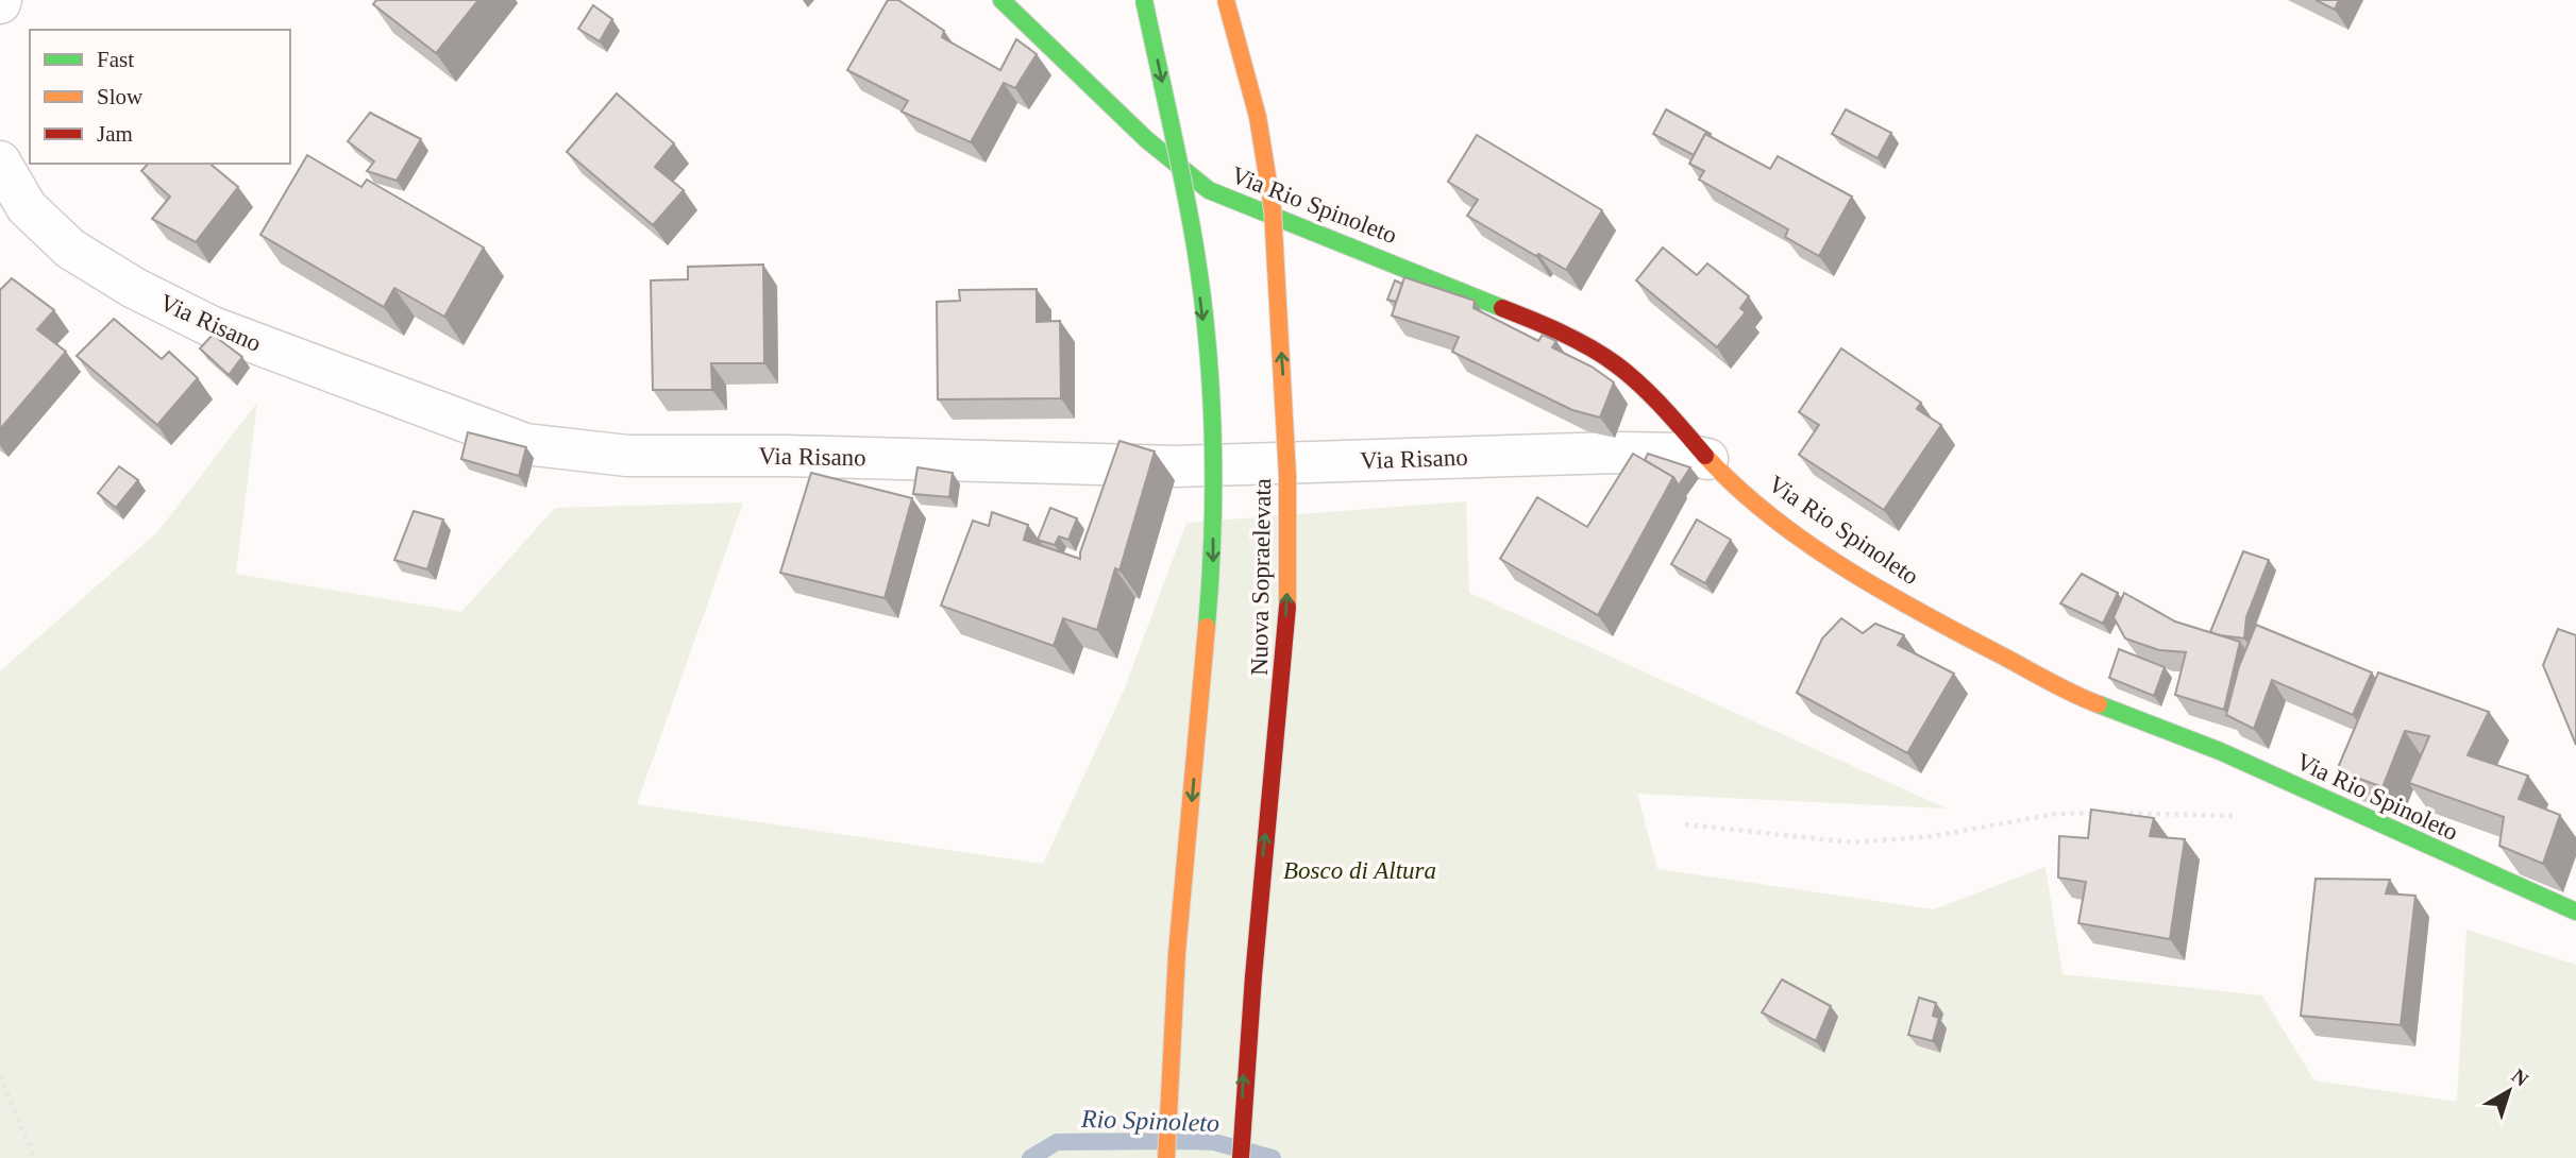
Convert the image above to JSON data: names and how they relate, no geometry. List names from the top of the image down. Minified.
{"streets":{"main road":["Via Rio Spinoleto","Nuova Sopraelevata"],"street":["Via Risano"]},"crossings":[["Via Rio Spinoleto","Via Risano"]],"water":["Rio Spinoleto"],"parks":["Bosco di Altura"],"legend":["Fast","Slow","Jam"],"north":"top right"}
